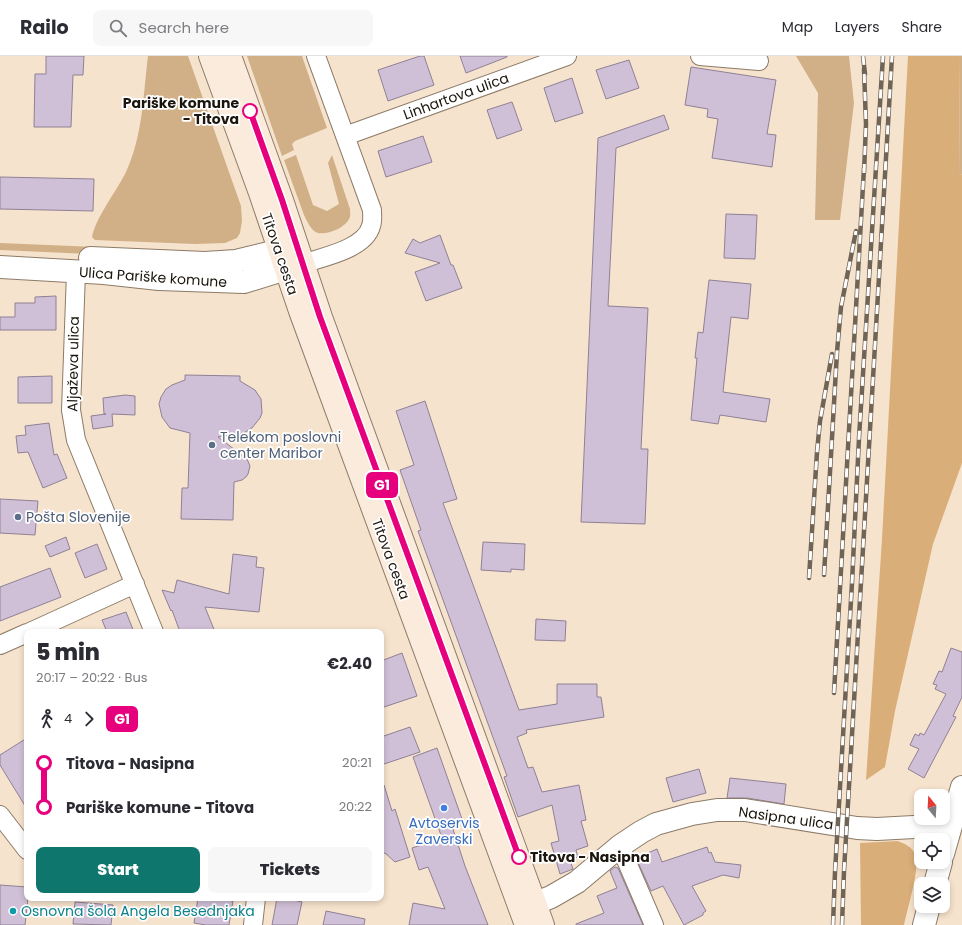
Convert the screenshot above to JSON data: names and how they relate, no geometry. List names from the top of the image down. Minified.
{"streets":{"main road":["Titova cesta"],"street":["Linhartova ulica","Ulica Pariške komune","Aljaževa ulica","Nasipna ulica"]},"crossings":[["Titova cesta","Ulica Pariške komune"],["Titova cesta","Nasipna ulica"],["Ulica Pariške komune","Aljaževa ulica"]],"places":["Pariške komune - Titova","Telekom poslovni center Maribor","Pošta Slovenije","Avtoservis Zaverski","Titova - Nasipna","Osnovna šola Angela Besednjaka"],"lines":["bus line G1"],"north":"top","page":{"header":"Railo","search":"Search here","nav":["Map","Layers","Share"],"on_map":"G1","heading":["5 min","20:17 – 20:22 · Bus","€2.40"],"legs":["4","G1"],"list":[{"name":"Titova - Nasipna","value":"20:21"},{"name":"Pariške komune - Titova","value":"20:22"}],"buttons":["Start","Tickets"]}}
